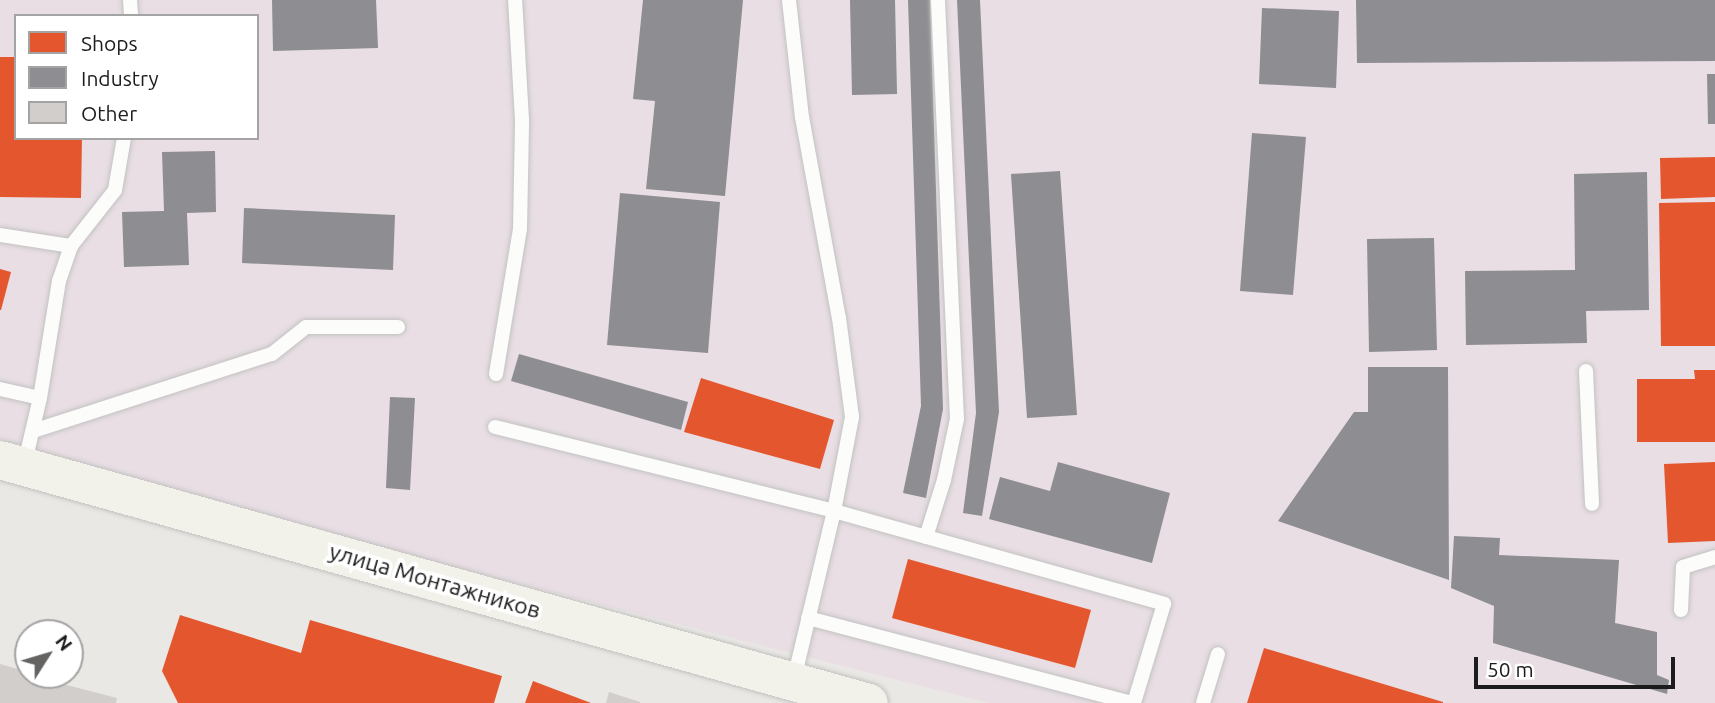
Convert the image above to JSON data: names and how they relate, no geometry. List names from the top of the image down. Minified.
{"streets":{"main road":["улица Монтажников"]},"legend":["Shops","Industry","Other"],"scale_bar":"50 m","north":"top right"}
